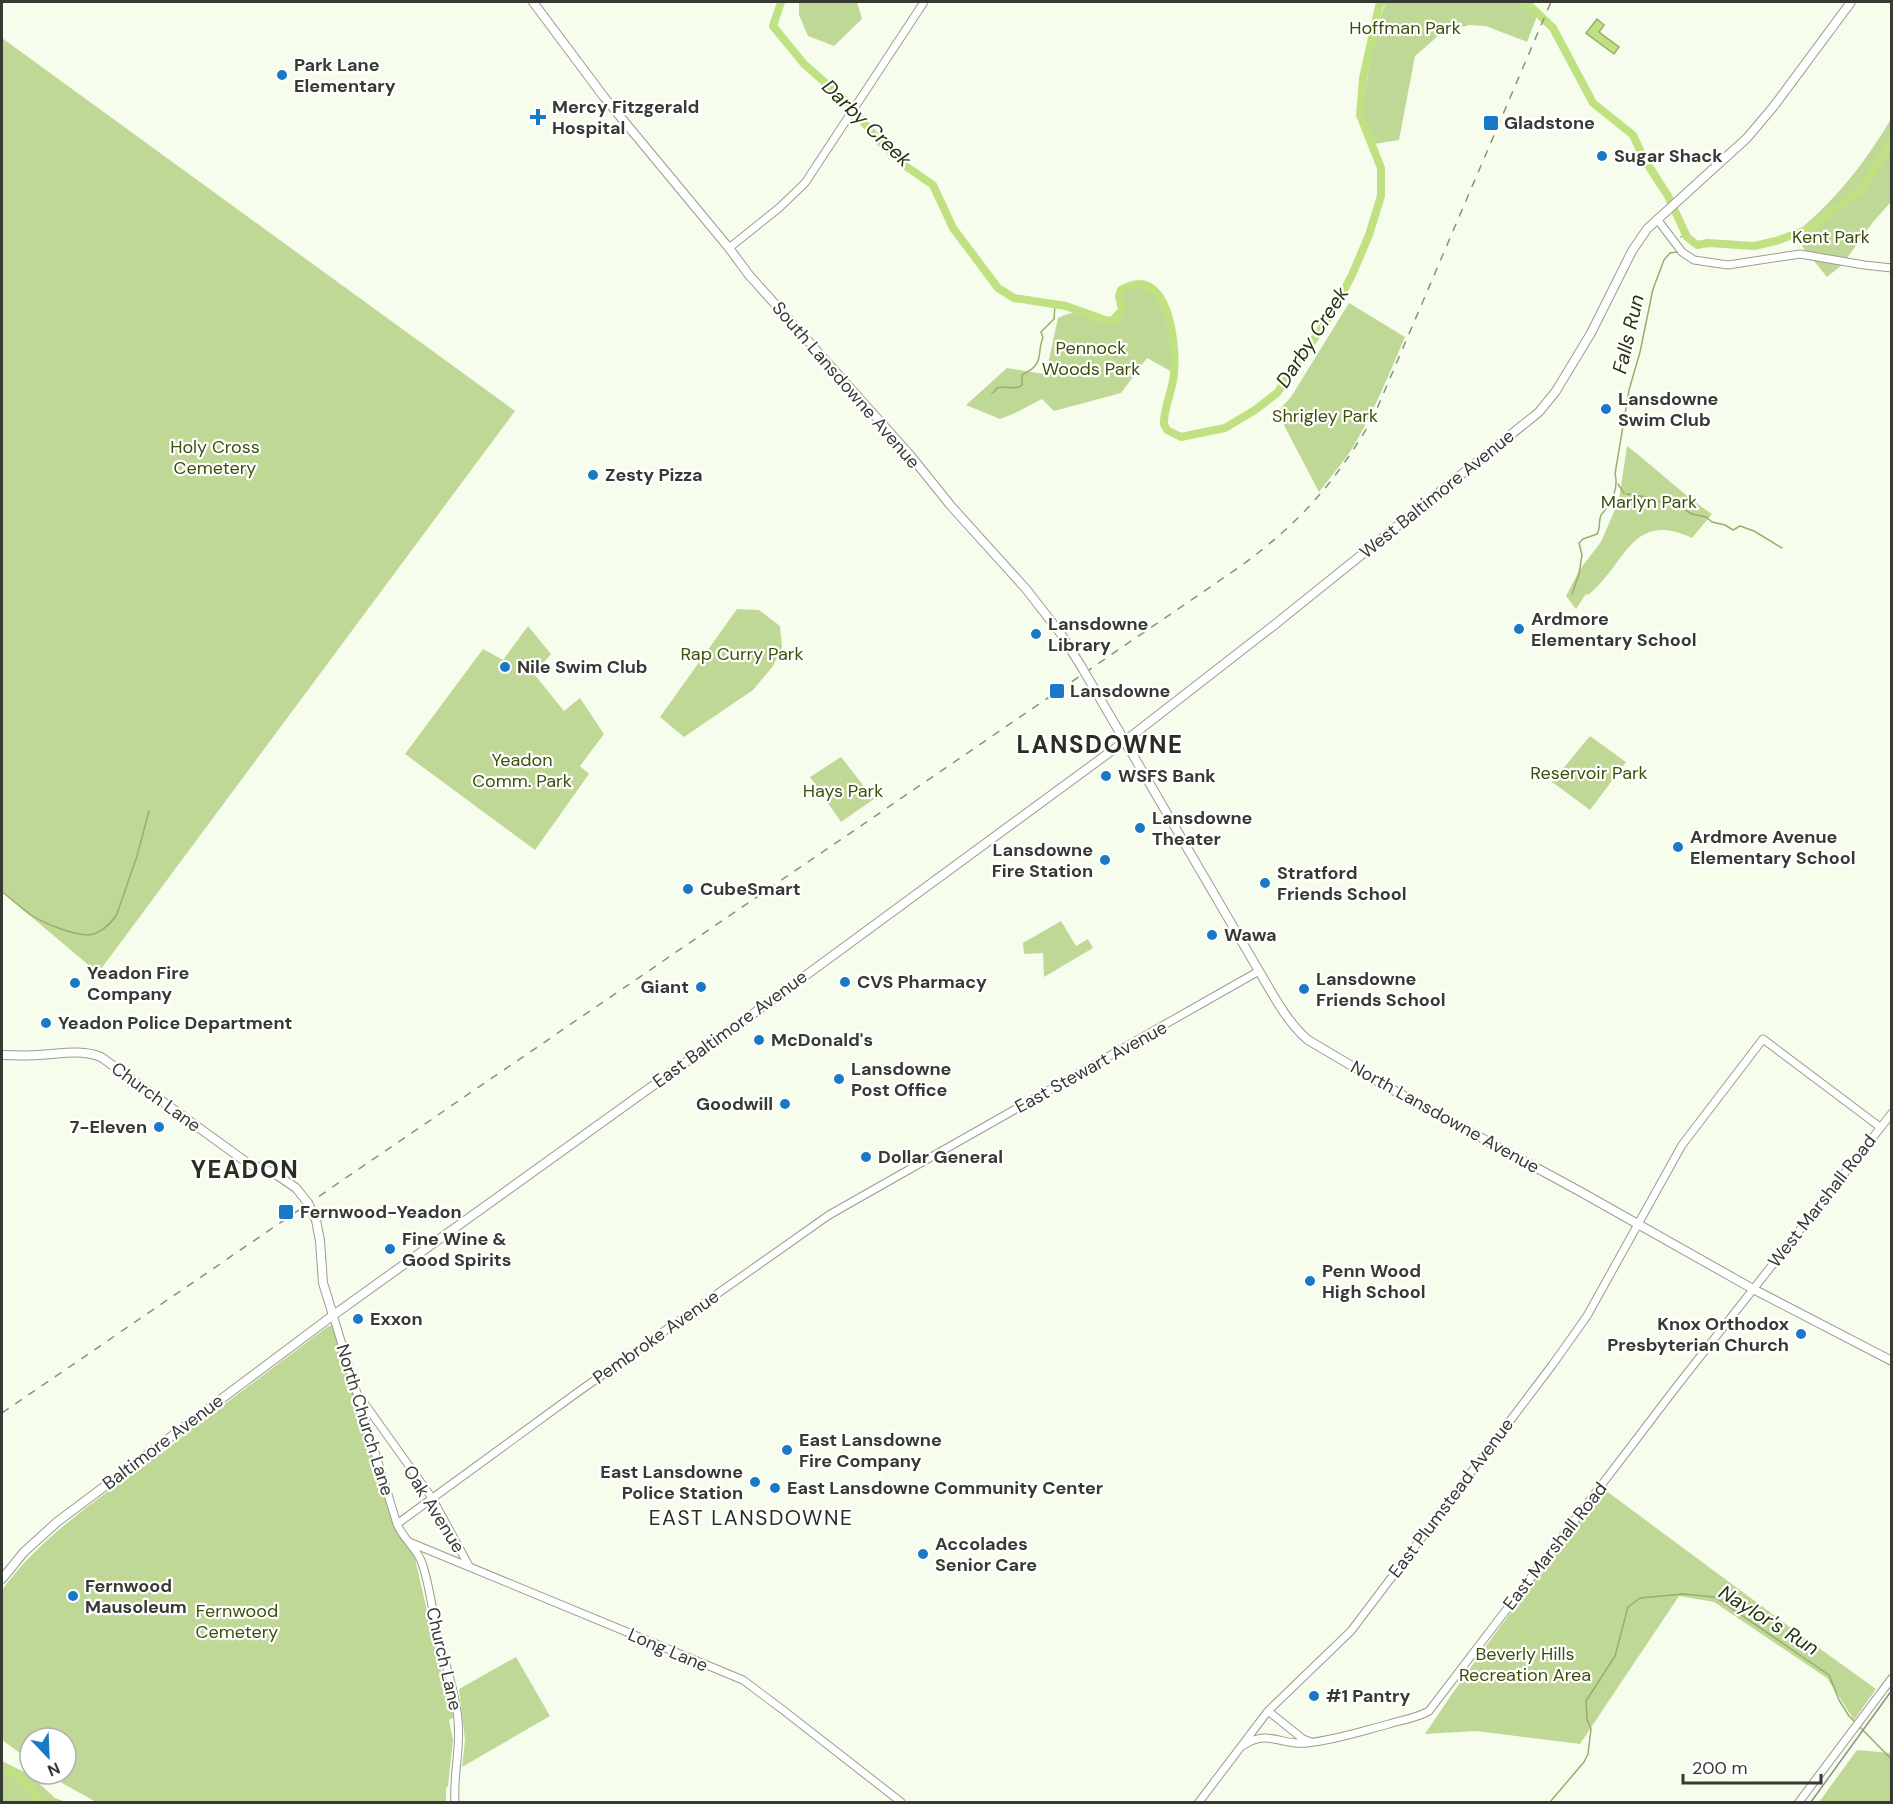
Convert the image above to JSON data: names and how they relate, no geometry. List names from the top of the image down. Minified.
{"streets":{"main road":["South Lansdowne Avenue","West Baltimore Avenue","East Baltimore Avenue","Church Lane","North Lansdowne Avenue","Baltimore Avenue"],"street":["East Stewart Avenue","West Marshall Road","Pembroke Avenue","North Church Lane","East Plumstead Avenue","Oak Avenue","East Marshall Road","Long Lane"]},"crossings":[["South Lansdowne Avenue","West Baltimore Avenue"],["South Lansdowne Avenue","East Baltimore Avenue"],["South Lansdowne Avenue","North Lansdowne Avenue"],["West Baltimore Avenue","East Baltimore Avenue"],["West Baltimore Avenue","North Lansdowne Avenue"],["East Baltimore Avenue","Church Lane"],["East Baltimore Avenue","North Lansdowne Avenue"],["East Baltimore Avenue","North Church Lane"],["East Baltimore Avenue","Baltimore Avenue"],["East Stewart Avenue","North Lansdowne Avenue"],["East Stewart Avenue","Pembroke Avenue"],["Church Lane","Pembroke Avenue"],["Church Lane","North Church Lane"],["Church Lane","Baltimore Avenue"],["Church Lane","Long Lane"],["North Lansdowne Avenue","West Marshall Road"],["North Lansdowne Avenue","East Plumstead Avenue"],["North Lansdowne Avenue","East Marshall Road"],["West Marshall Road","East Plumstead Avenue"],["West Marshall Road","East Marshall Road"],["Pembroke Avenue","North Church Lane"],["Pembroke Avenue","Oak Avenue"],["North Church Lane","Baltimore Avenue"],["North Church Lane","Oak Avenue"],["East Plumstead Avenue","East Marshall Road"],["Oak Avenue","Long Lane"]],"districts":["LANSDOWNE","YEADON","EAST LANSDOWNE"],"water":["Darby Creek","Falls Run","Naylor's Run"],"parks":["Hoffman Park","Kent Park","Pennock Woods Park","Shrigley Park","Holy Cross Cemetery","Marlyn Park","Rap Curry Park","Yeadon Comm. Park","Reservoir Park","Hays Park","Fernwood Cemetery","Beverly Hills Recreation Area"],"places":{"other":["Park Lane Elementary","Sugar Shack","Lansdowne Swim Club","Zesty Pizza","Ardmore Elementary School","Lansdowne Library","Nile Swim Club","WSFS Bank","Lansdowne Theater","Ardmore Avenue Elementary School","Lansdowne Fire Station","Stratford Friends School","CubeSmart","Wawa","CVS Pharmacy","Yeadon Fire Company","Giant","Lansdowne Friends School","Yeadon Police Department","McDonald's","Lansdowne Post Office","Goodwill","7-Eleven","Dollar General","Fine Wine & Good Spirits","Penn Wood High School","Exxon","Knox Orthodox Presbyterian Church","East Lansdowne Fire Company","East Lansdowne Police Station","East Lansdowne Community Center","Accolades Senior Care","Fernwood Mausoleum","#1 Pantry"],"health":["Mercy Fitzgerald Hospital"],"transit":["Gladstone","Lansdowne","Fernwood-Yeadon"]},"scale_bar":"200 m","north":"bottom right"}
